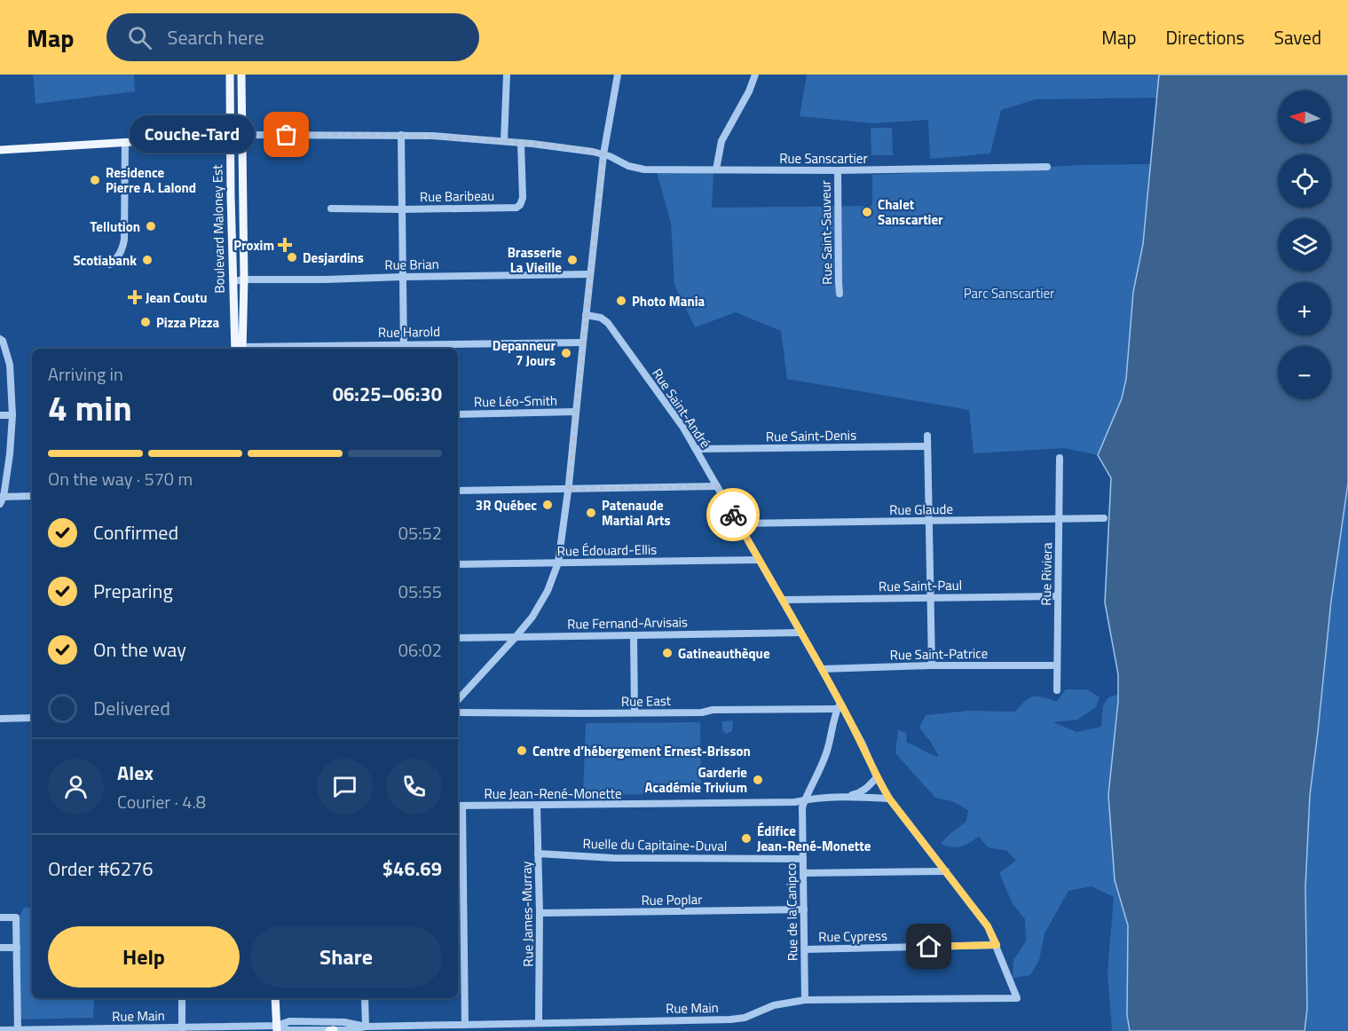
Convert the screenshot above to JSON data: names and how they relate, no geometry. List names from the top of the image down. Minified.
{"streets":{"main road":["Boulevard Maloney Est"],"street":["Rue Sanscartier","Rue Baribeau","Rue Saint-Sauveur","Rue Brian","Rue Harold","Rue Léo-Smith","Rue Saint-André","Rue Saint-Denis","Rue Glaude","Rue Édouard-Ellis","Rue Riviera","Rue Saint-Paul","Rue Fernand-Arvisais","Rue Saint-Patrice","Rue East","Rue Jean-René-Monette","Ruelle du Capitaine-Duval","Rue Poplar","Rue de la Canipco","Rue James-Murray","Rue Cypress","Rue Main"]},"crossings":[["Rue Sanscartier","Rue Baribeau"],["Rue Sanscartier","Boulevard Maloney Est"],["Rue Sanscartier","Rue Saint-Sauveur"],["Boulevard Maloney Est","Rue Brian"],["Rue Saint-André","Rue Saint-Denis"],["Rue Saint-André","Rue Glaude"],["Rue Saint-André","Rue Édouard-Ellis"],["Rue Saint-André","Rue Saint-Paul"],["Rue Saint-André","Rue Fernand-Arvisais"],["Rue Saint-André","Rue Saint-Patrice"],["Rue Saint-André","Rue East"],["Rue Saint-André","Rue Jean-René-Monette"],["Rue Saint-André","Rue de la Canipco"],["Rue Saint-André","Rue Cypress"],["Rue Saint-André","Rue Main"],["Rue Glaude","Rue Riviera"],["Rue Riviera","Rue Saint-Paul"],["Rue Riviera","Rue Saint-Patrice"],["Rue East","Rue de la Canipco"],["Rue Jean-René-Monette","Rue de la Canipco"],["Rue Jean-René-Monette","Rue James-Murray"],["Ruelle du Capitaine-Duval","Rue de la Canipco"],["Ruelle du Capitaine-Duval","Rue James-Murray"],["Rue Poplar","Rue de la Canipco"],["Rue Poplar","Rue James-Murray"],["Rue de la Canipco","Rue Cypress"],["Rue de la Canipco","Rue Main"],["Rue James-Murray","Rue Main"]],"parks":["Parc Sanscartier"],"places":{"other":["Couche-Tard","Residence Pierre A. Lalond","Chalet Sanscartier","Tellution","Desjardins","Scotiabank","Brasserie La Vieille","Photo Mania","Pizza Pizza","Depanneur 7 Jours","3R Québec","Patenaude Martial Arts","Gatineauthèque","Centre d’hébergement Ernest-Brisson","Garderie Académie Trivium","Édifice Jean-René-Monette"],"health":["Proxim","Jean Coutu"]},"north":"left","page":{"header":"Map","search":"Search here","nav":["Map","Directions","Saved"],"map_buttons":["+","−"],"bubble":"Couche-Tard","heading":["4 min","Arriving in","06:25–06:30"],"panel":["Alex","Courier · 4.8","Order #6276","$46.69"],"bar":"On the way · 570 m","list":[["Confirmed","05:52"],["Preparing","05:55"],["On the way","06:02"],"Delivered"],"buttons":["Help","Share"]}}
